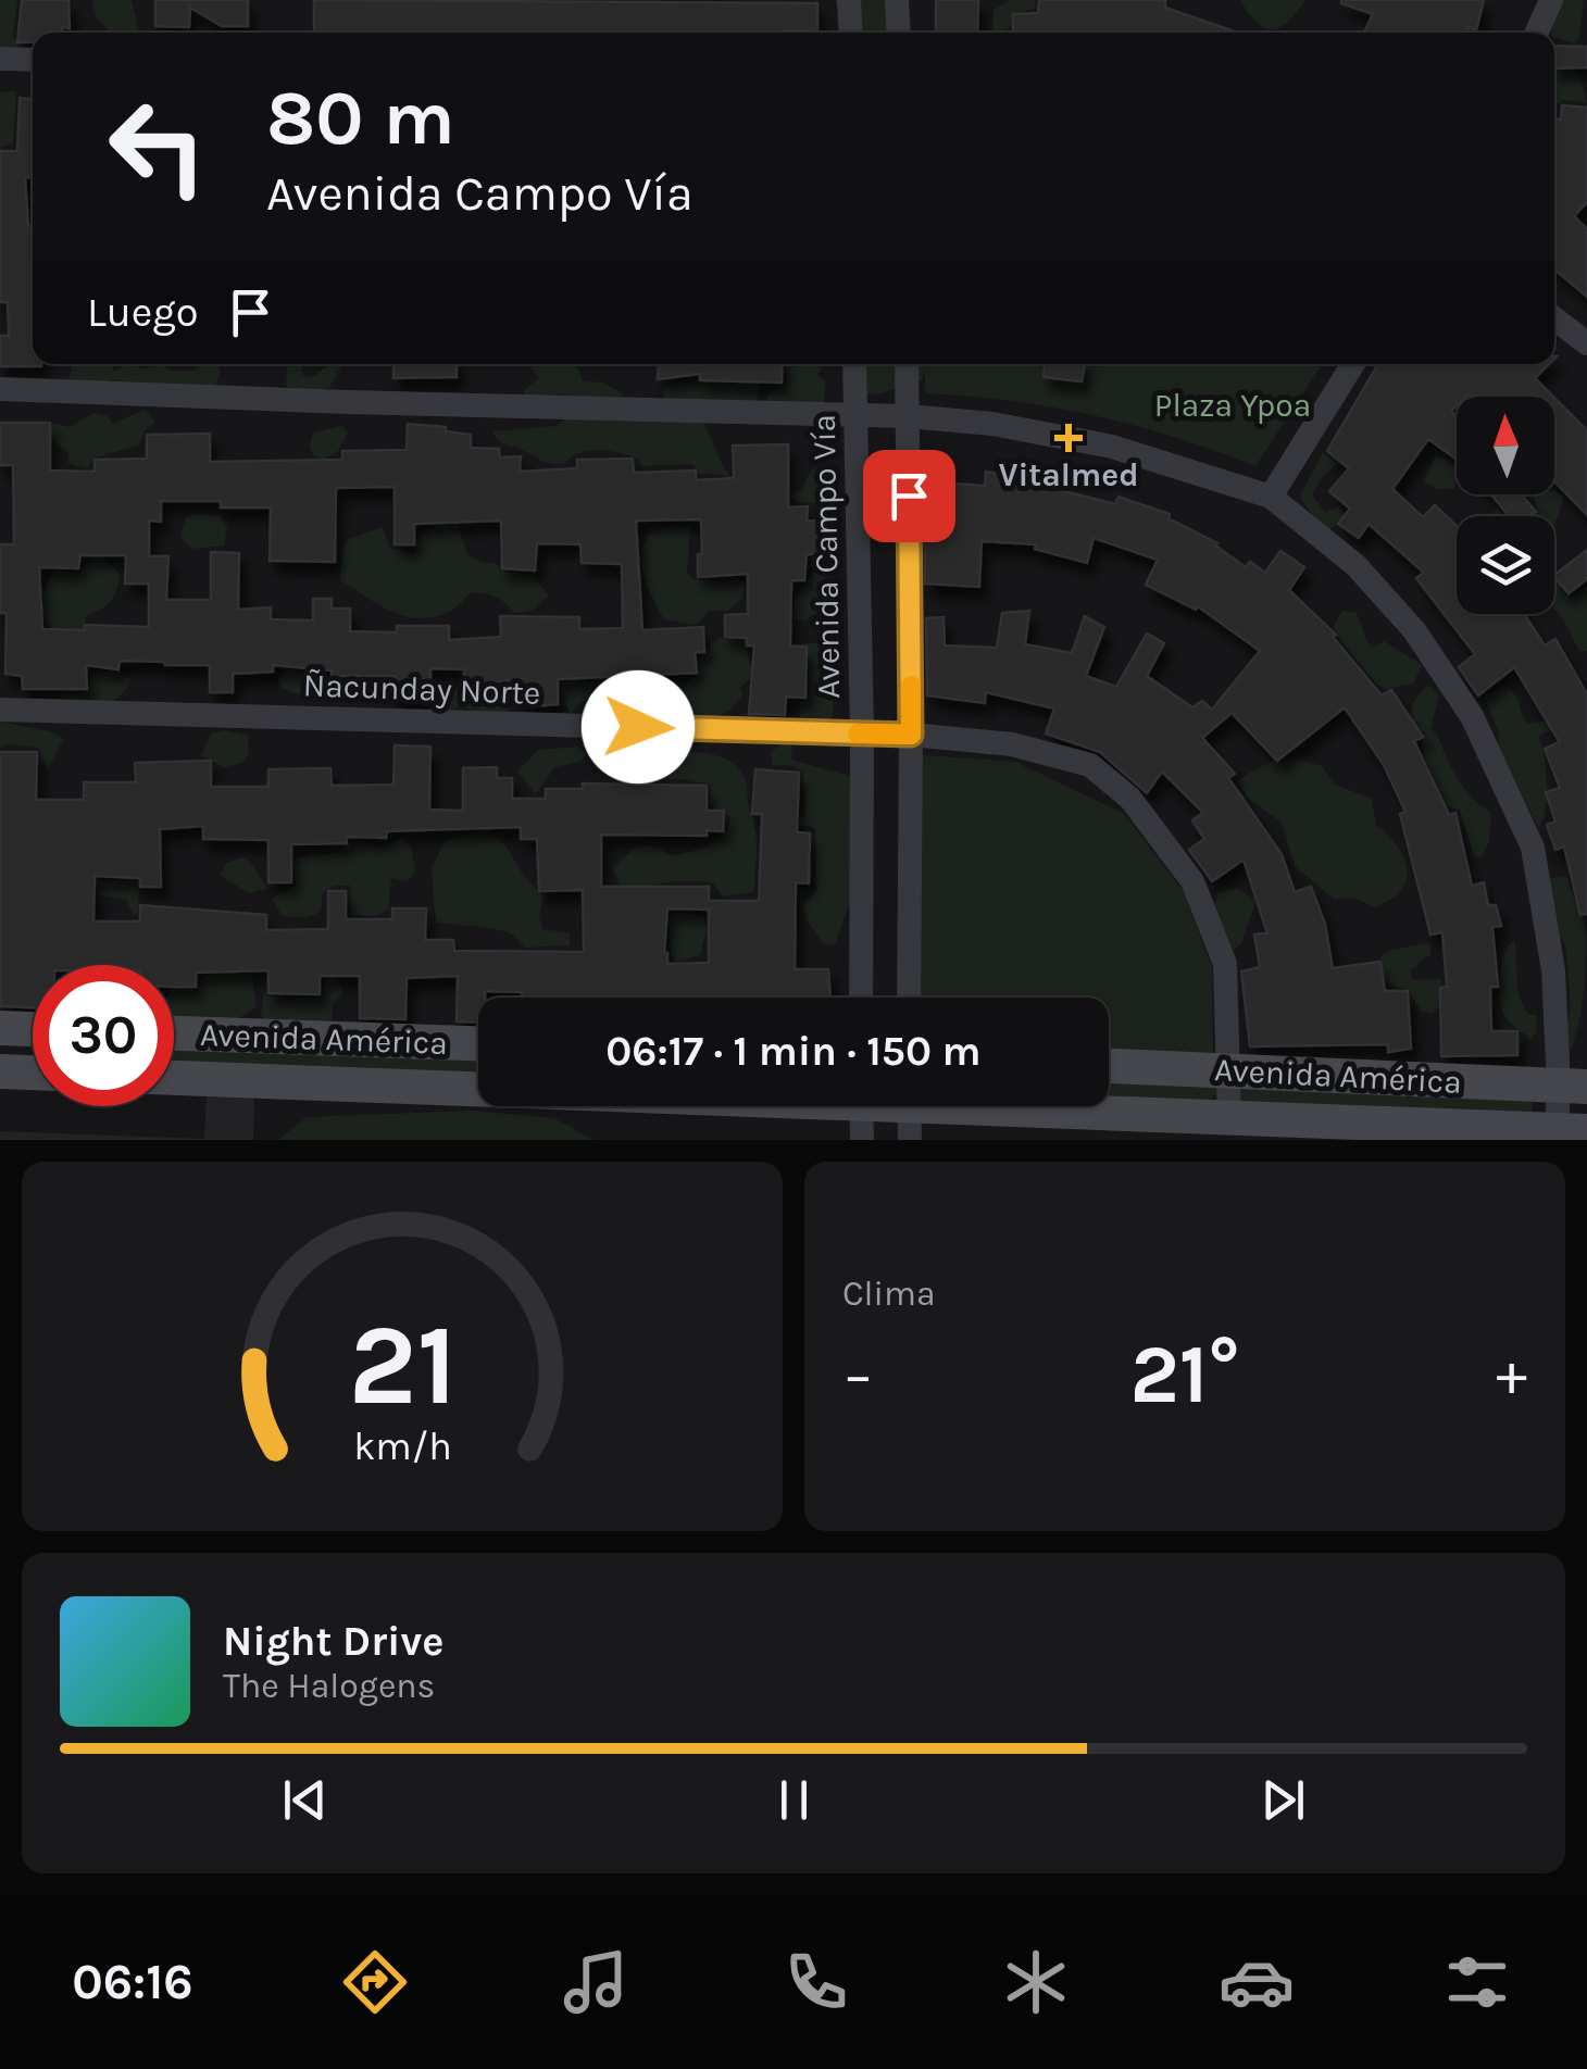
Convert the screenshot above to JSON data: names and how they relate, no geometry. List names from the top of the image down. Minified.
{"streets":{"main road":["Avenida América"],"street":["Avenida Campo Vía","Ñacunday Norte"]},"crossings":[["Avenida Campo Vía","Ñacunday Norte"],["Ñacunday Norte","Avenida América"]],"parks":["Plaza Ypoa"],"places":{"health":["Vitalmed"]},"north":"top","page":{"turn":["80 m","Avenida Campo Vía"],"then":"Luego","limit":"30","trip":"06:17 · 1 min · 150 m","tile":"Clima","heat":["−","21°","+"],"song":["Night Drive","The Halogens"],"tabs":"06:16","gauge":["21","km/h"]}}
